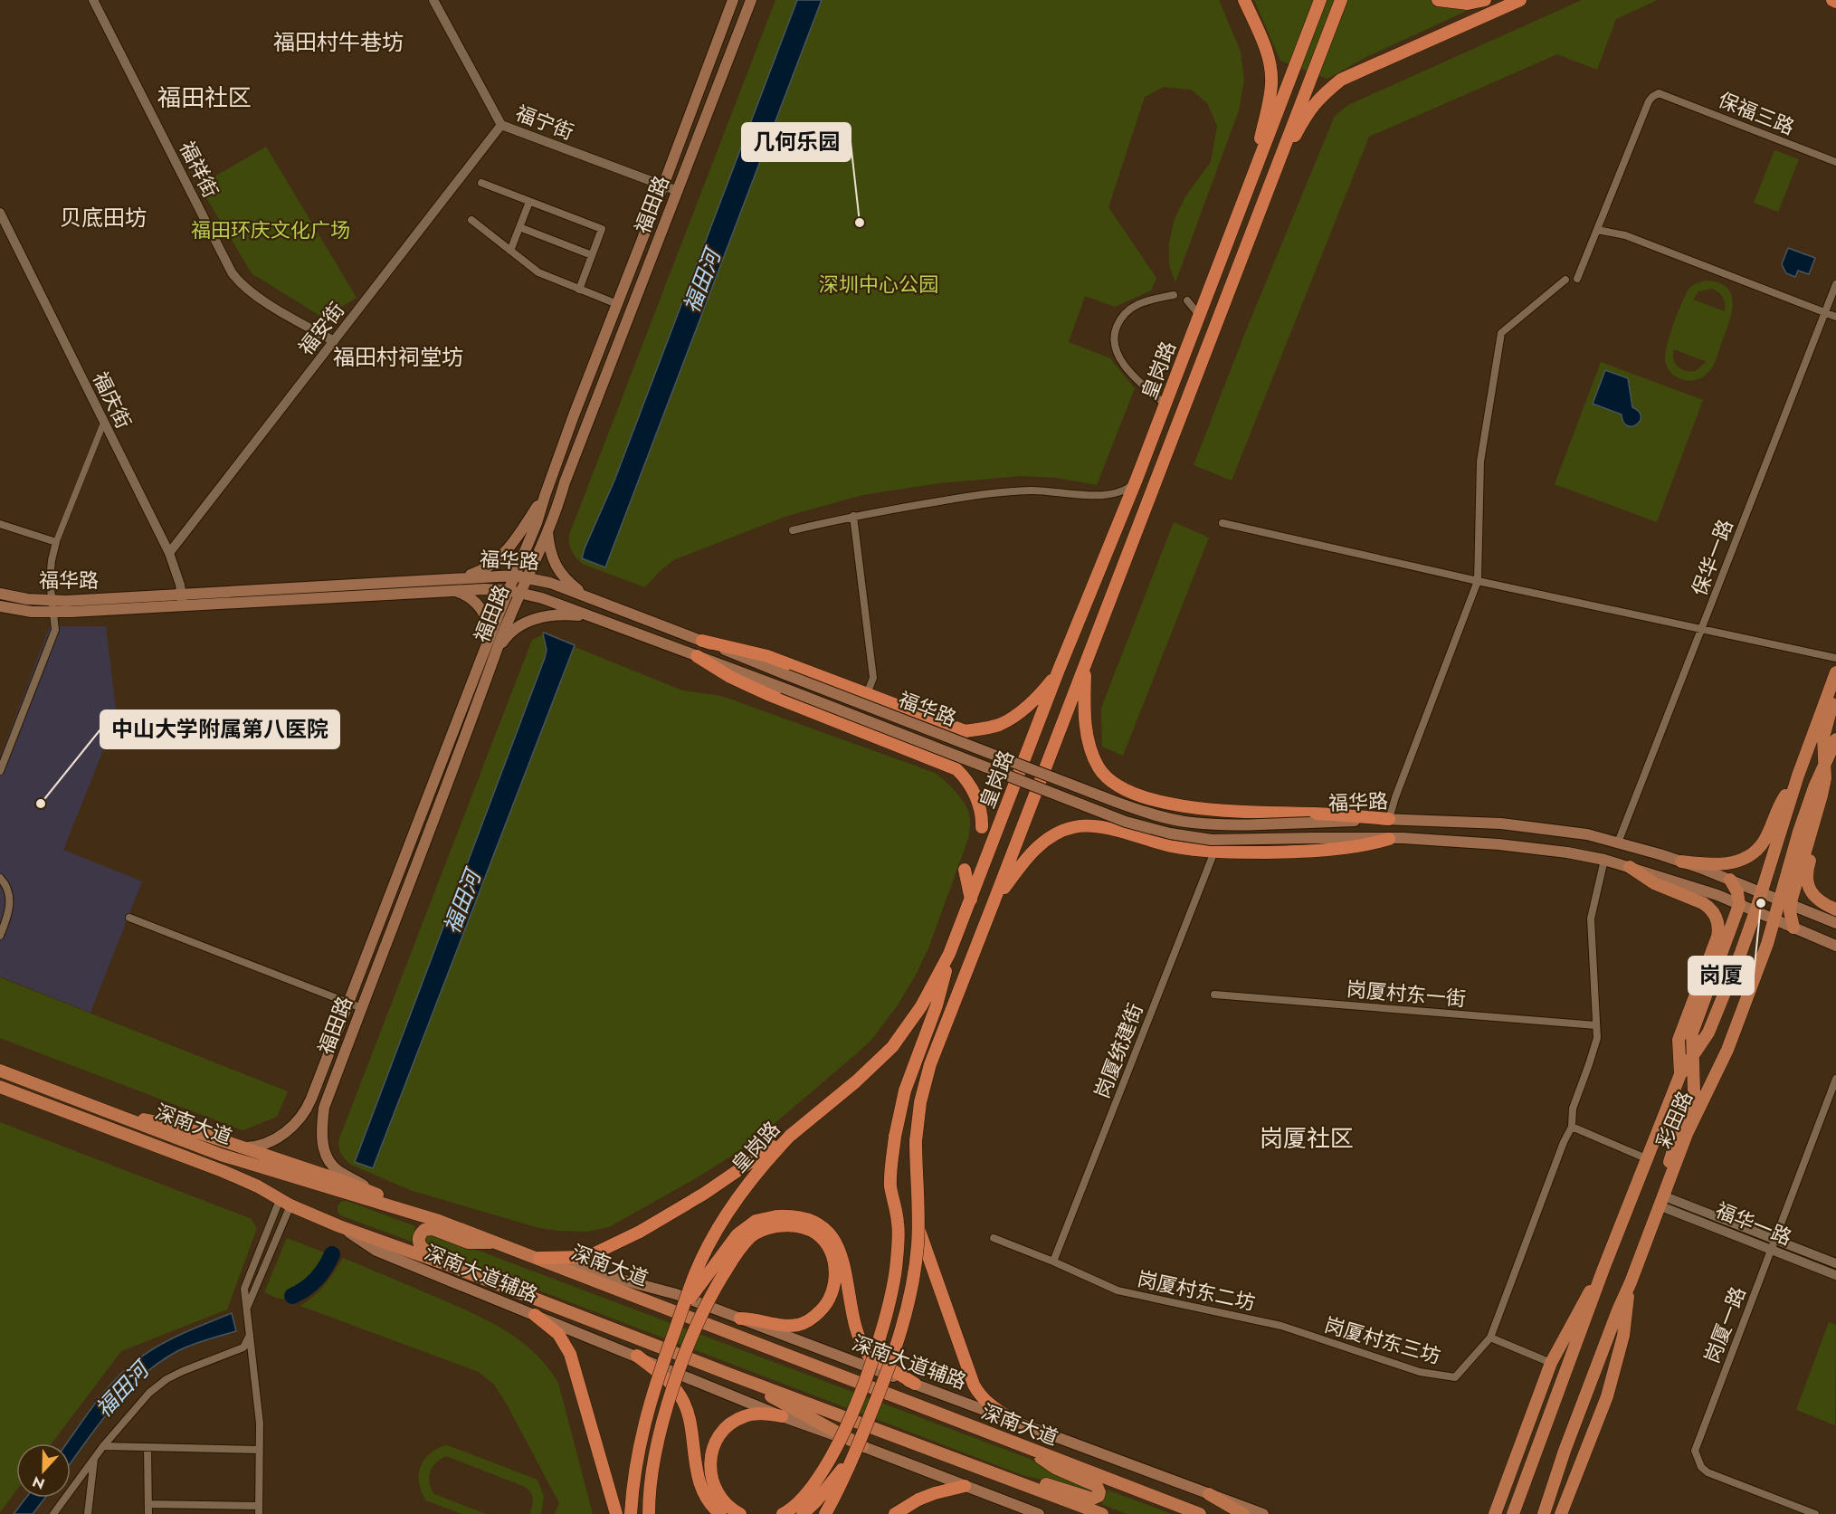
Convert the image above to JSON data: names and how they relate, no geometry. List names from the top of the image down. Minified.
{"streets":{"highway":["皇岗路"],"main road":["福田路","福华路","彩田路","深南大道","深南大道辅路"],"street":["保福三路","福宁街","福祥街","福安街","福庆街","保华一路","岗厦村东一街","岗厦统建街","福华一路","岗厦村东二坊","岗厦一路","岗厦村东三坊"]},"crossings":[["福宁街","福田路"],["福宁街","福安街"],["福祥街","福安街"],["福田路","福华路"],["福安街","福庆街"],["皇岗路","深南大道辅路"],["福庆街","福华路"],["保华一路","福华路"],["福华路","彩田路"],["岗厦统建街","岗厦村东二坊"],["彩田路","福华一路"],["深南大道","深南大道辅路"],["福华一路","岗厦一路"],["岗厦村东二坊","岗厦村东三坊"]],"districts":["福田村牛巷坊","福田社区","贝底田坊","福田村祠堂坊","岗厦社区"],"water":["福田河"],"parks":["福田环庆文化广场","深圳中心公园"],"places":["几何乐园","中山大学附属第八医院","岗厦"],"north":"bottom"}
